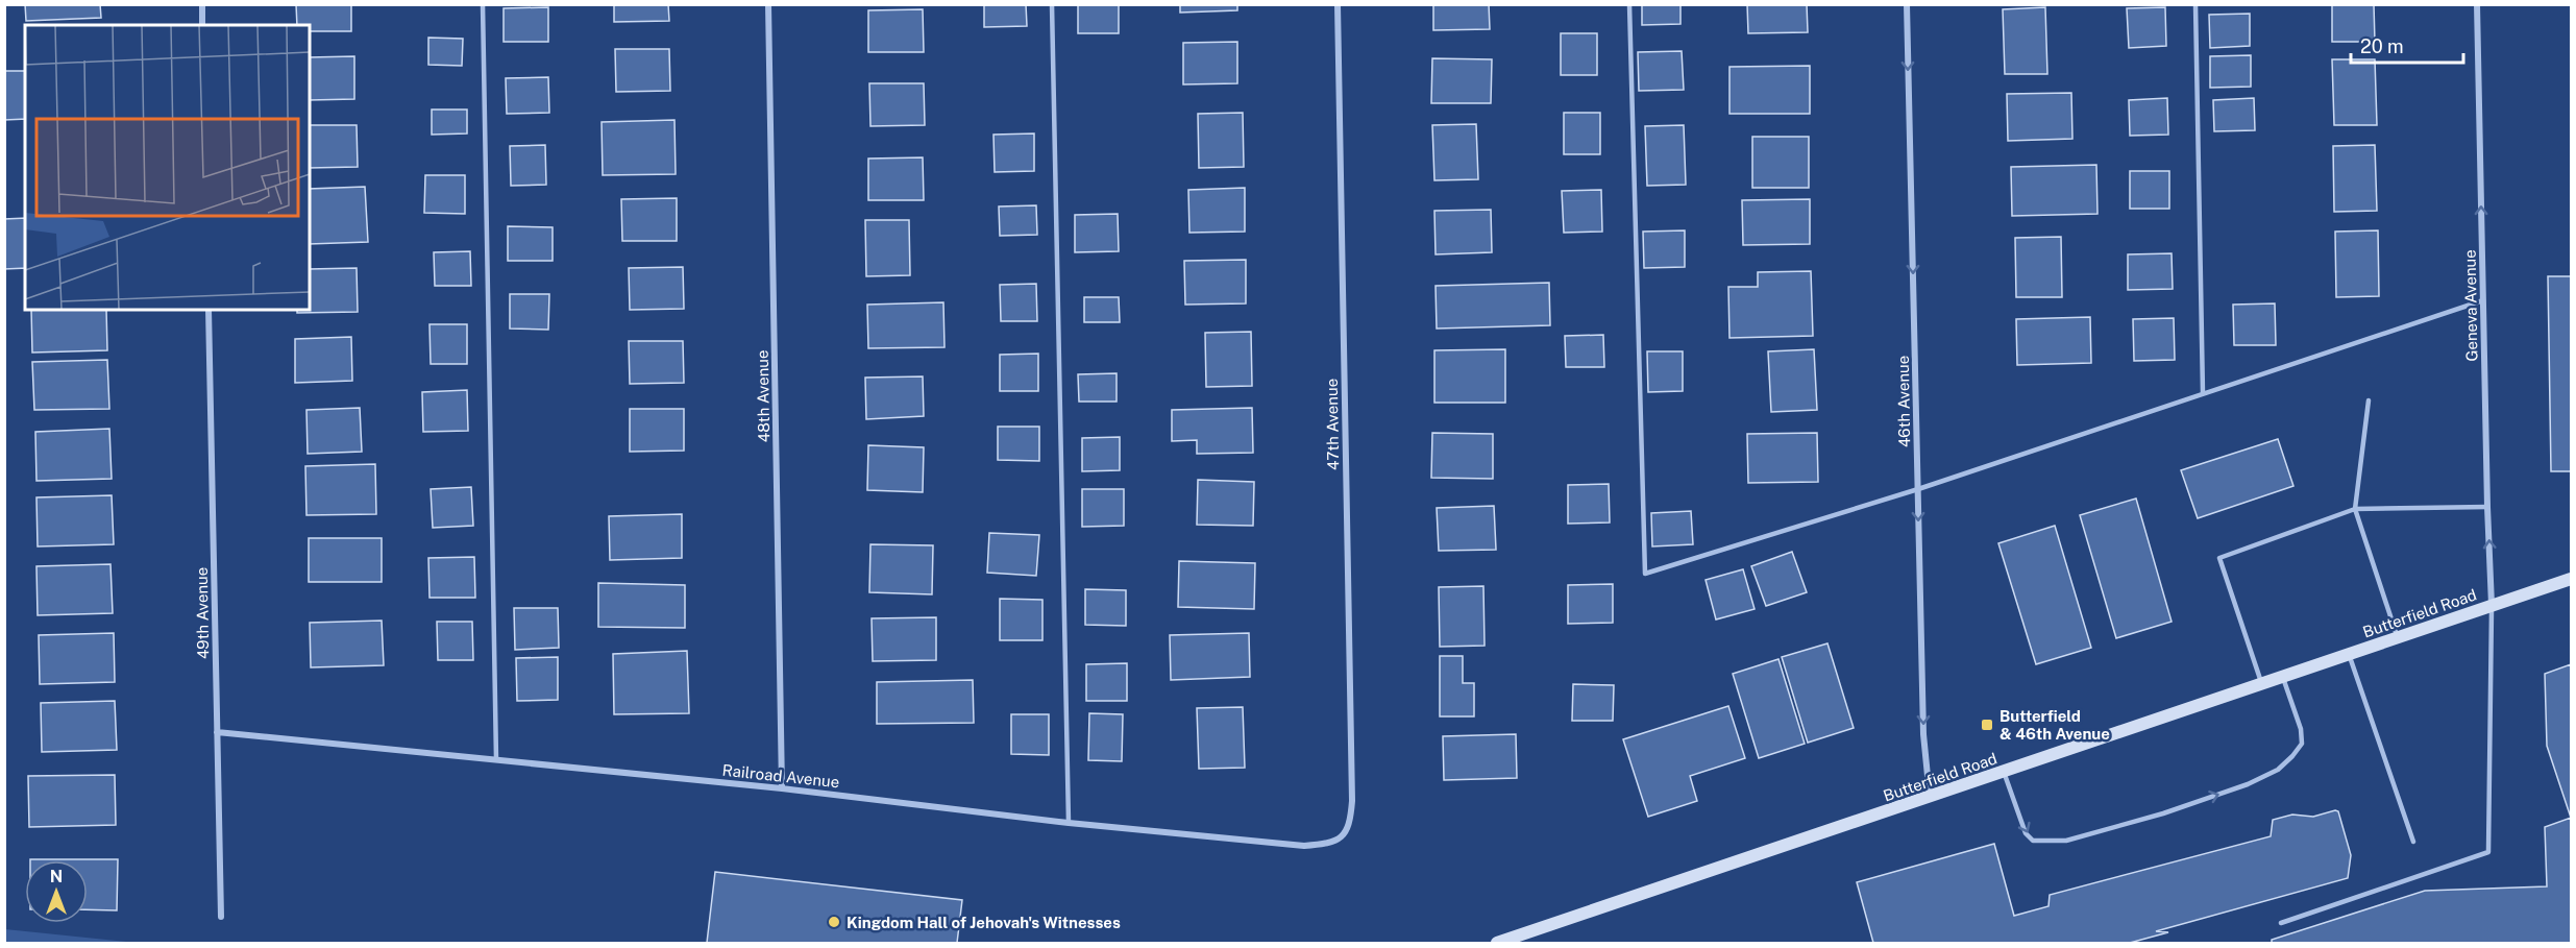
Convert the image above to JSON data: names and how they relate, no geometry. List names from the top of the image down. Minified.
{"streets":{"main road":["Butterfield Road"],"street":["Geneva Avenue","48th Avenue","46th Avenue","47th Avenue","49th Avenue","Railroad Avenue"]},"crossings":[["Geneva Avenue","Butterfield Road"],["48th Avenue","Railroad Avenue"],["46th Avenue","Butterfield Road"],["47th Avenue","Railroad Avenue"],["49th Avenue","Railroad Avenue"]],"one_way":["Geneva Avenue","46th Avenue"],"places":{"transit":["Butterfield & 46th Avenue"],"other":["Kingdom Hall of Jehovah's Witnesses"]},"scale_bar":"20 m","north":"top"}
